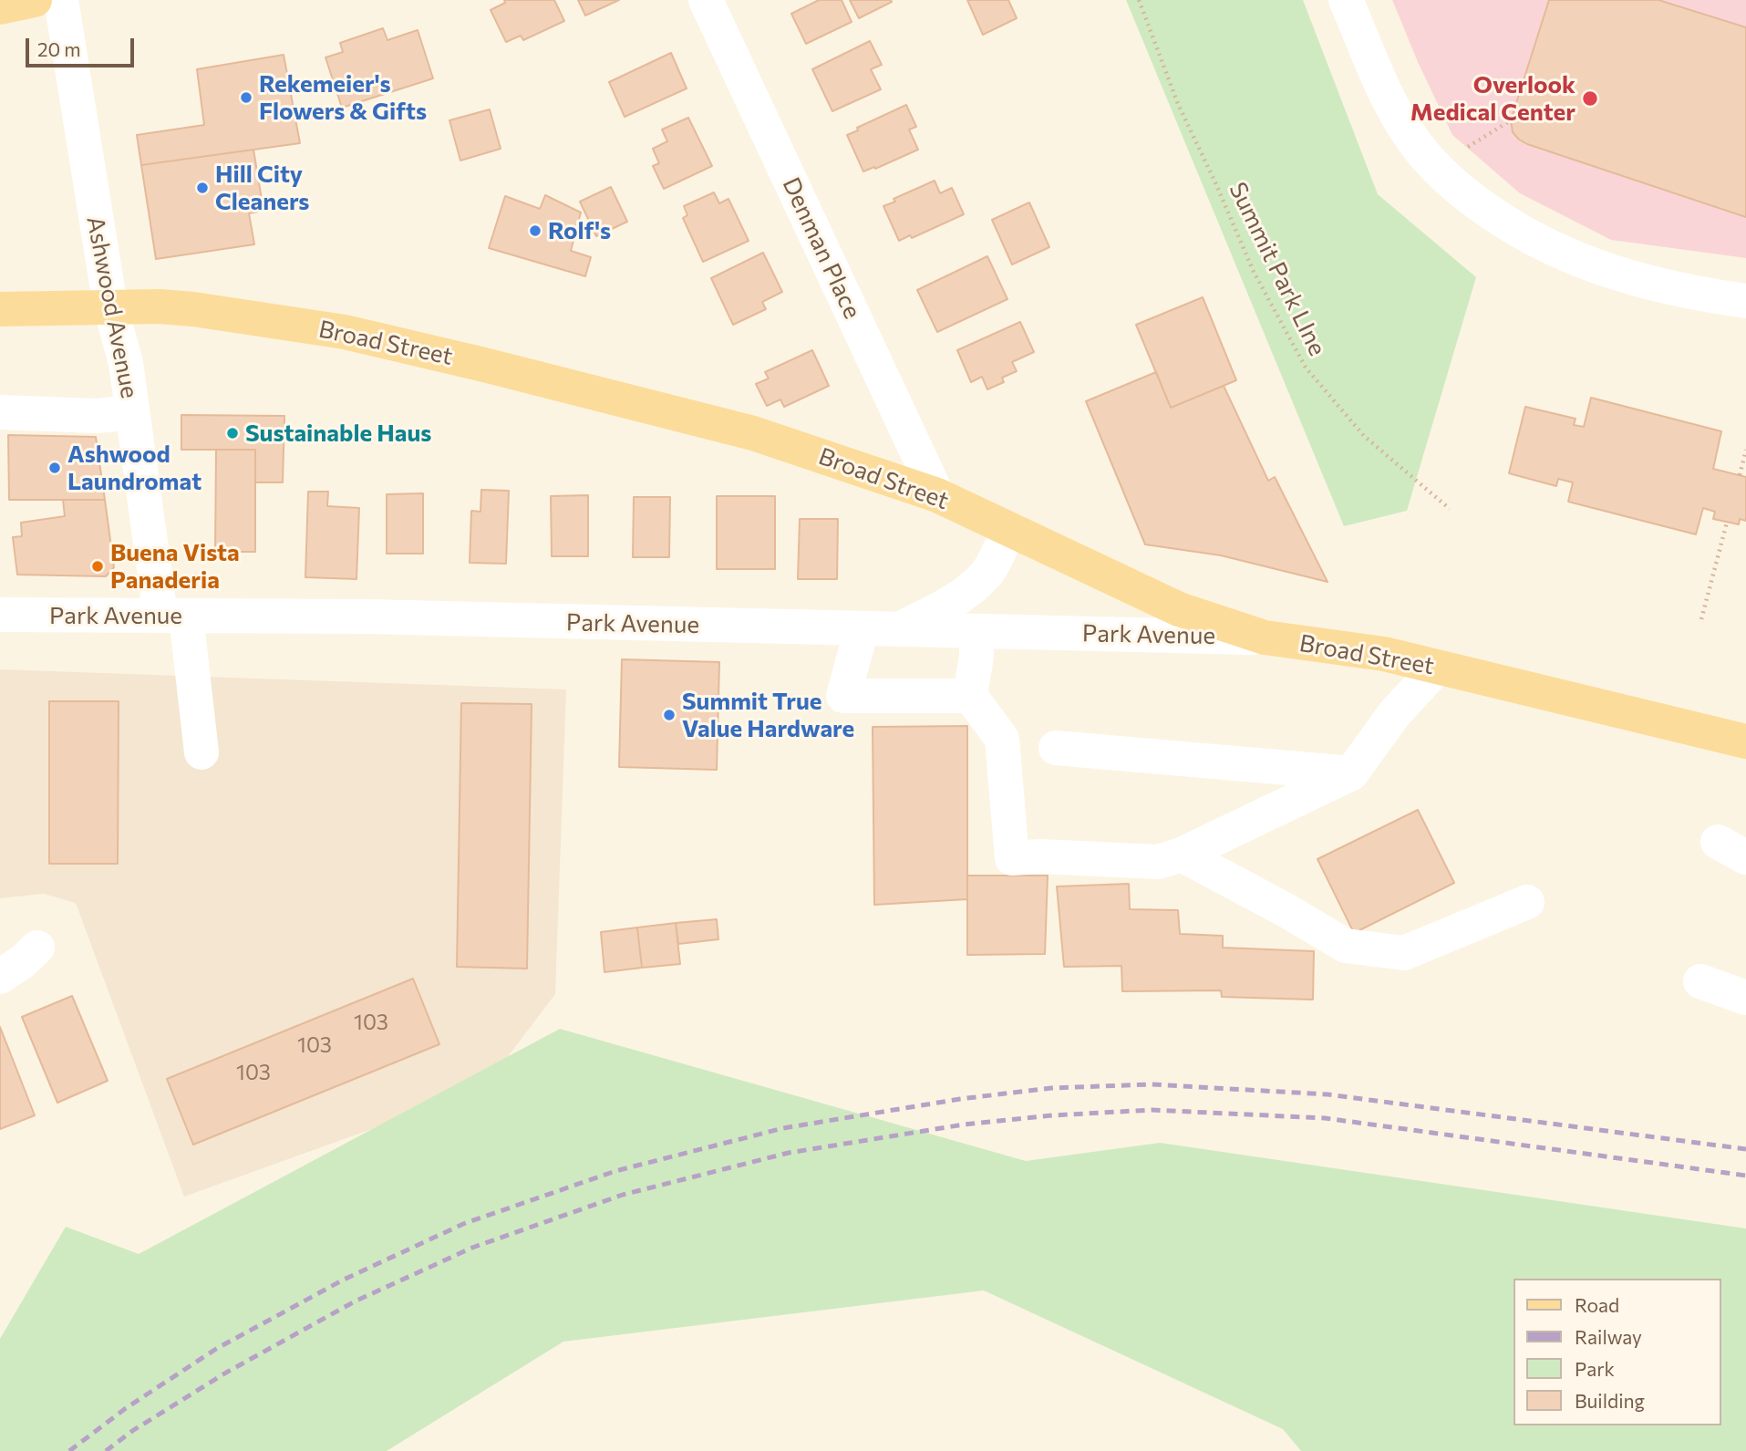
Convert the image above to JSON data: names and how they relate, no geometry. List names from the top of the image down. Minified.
{"streets":{"main road":["Broad Street"],"street":["Denman Place","Ashwood Avenue","Park Avenue"],"path":["Summit Park LIne"]},"crossings":[["Denman Place","Broad Street"],["Ashwood Avenue","Broad Street"],["Ashwood Avenue","Park Avenue"],["Broad Street","Park Avenue"]],"places":["Rekemeier's Flowers & Gifts","Overlook Medical Center","Hill City Cleaners","Rolf's","Sustainable Haus","Ashwood Laundromat","Buena Vista Panaderia","Summit True Value Hardware"],"house_numbers":["103","103","103"],"legend":["Road","Railway","Park","Building"],"scale_bar":"20 m"}
